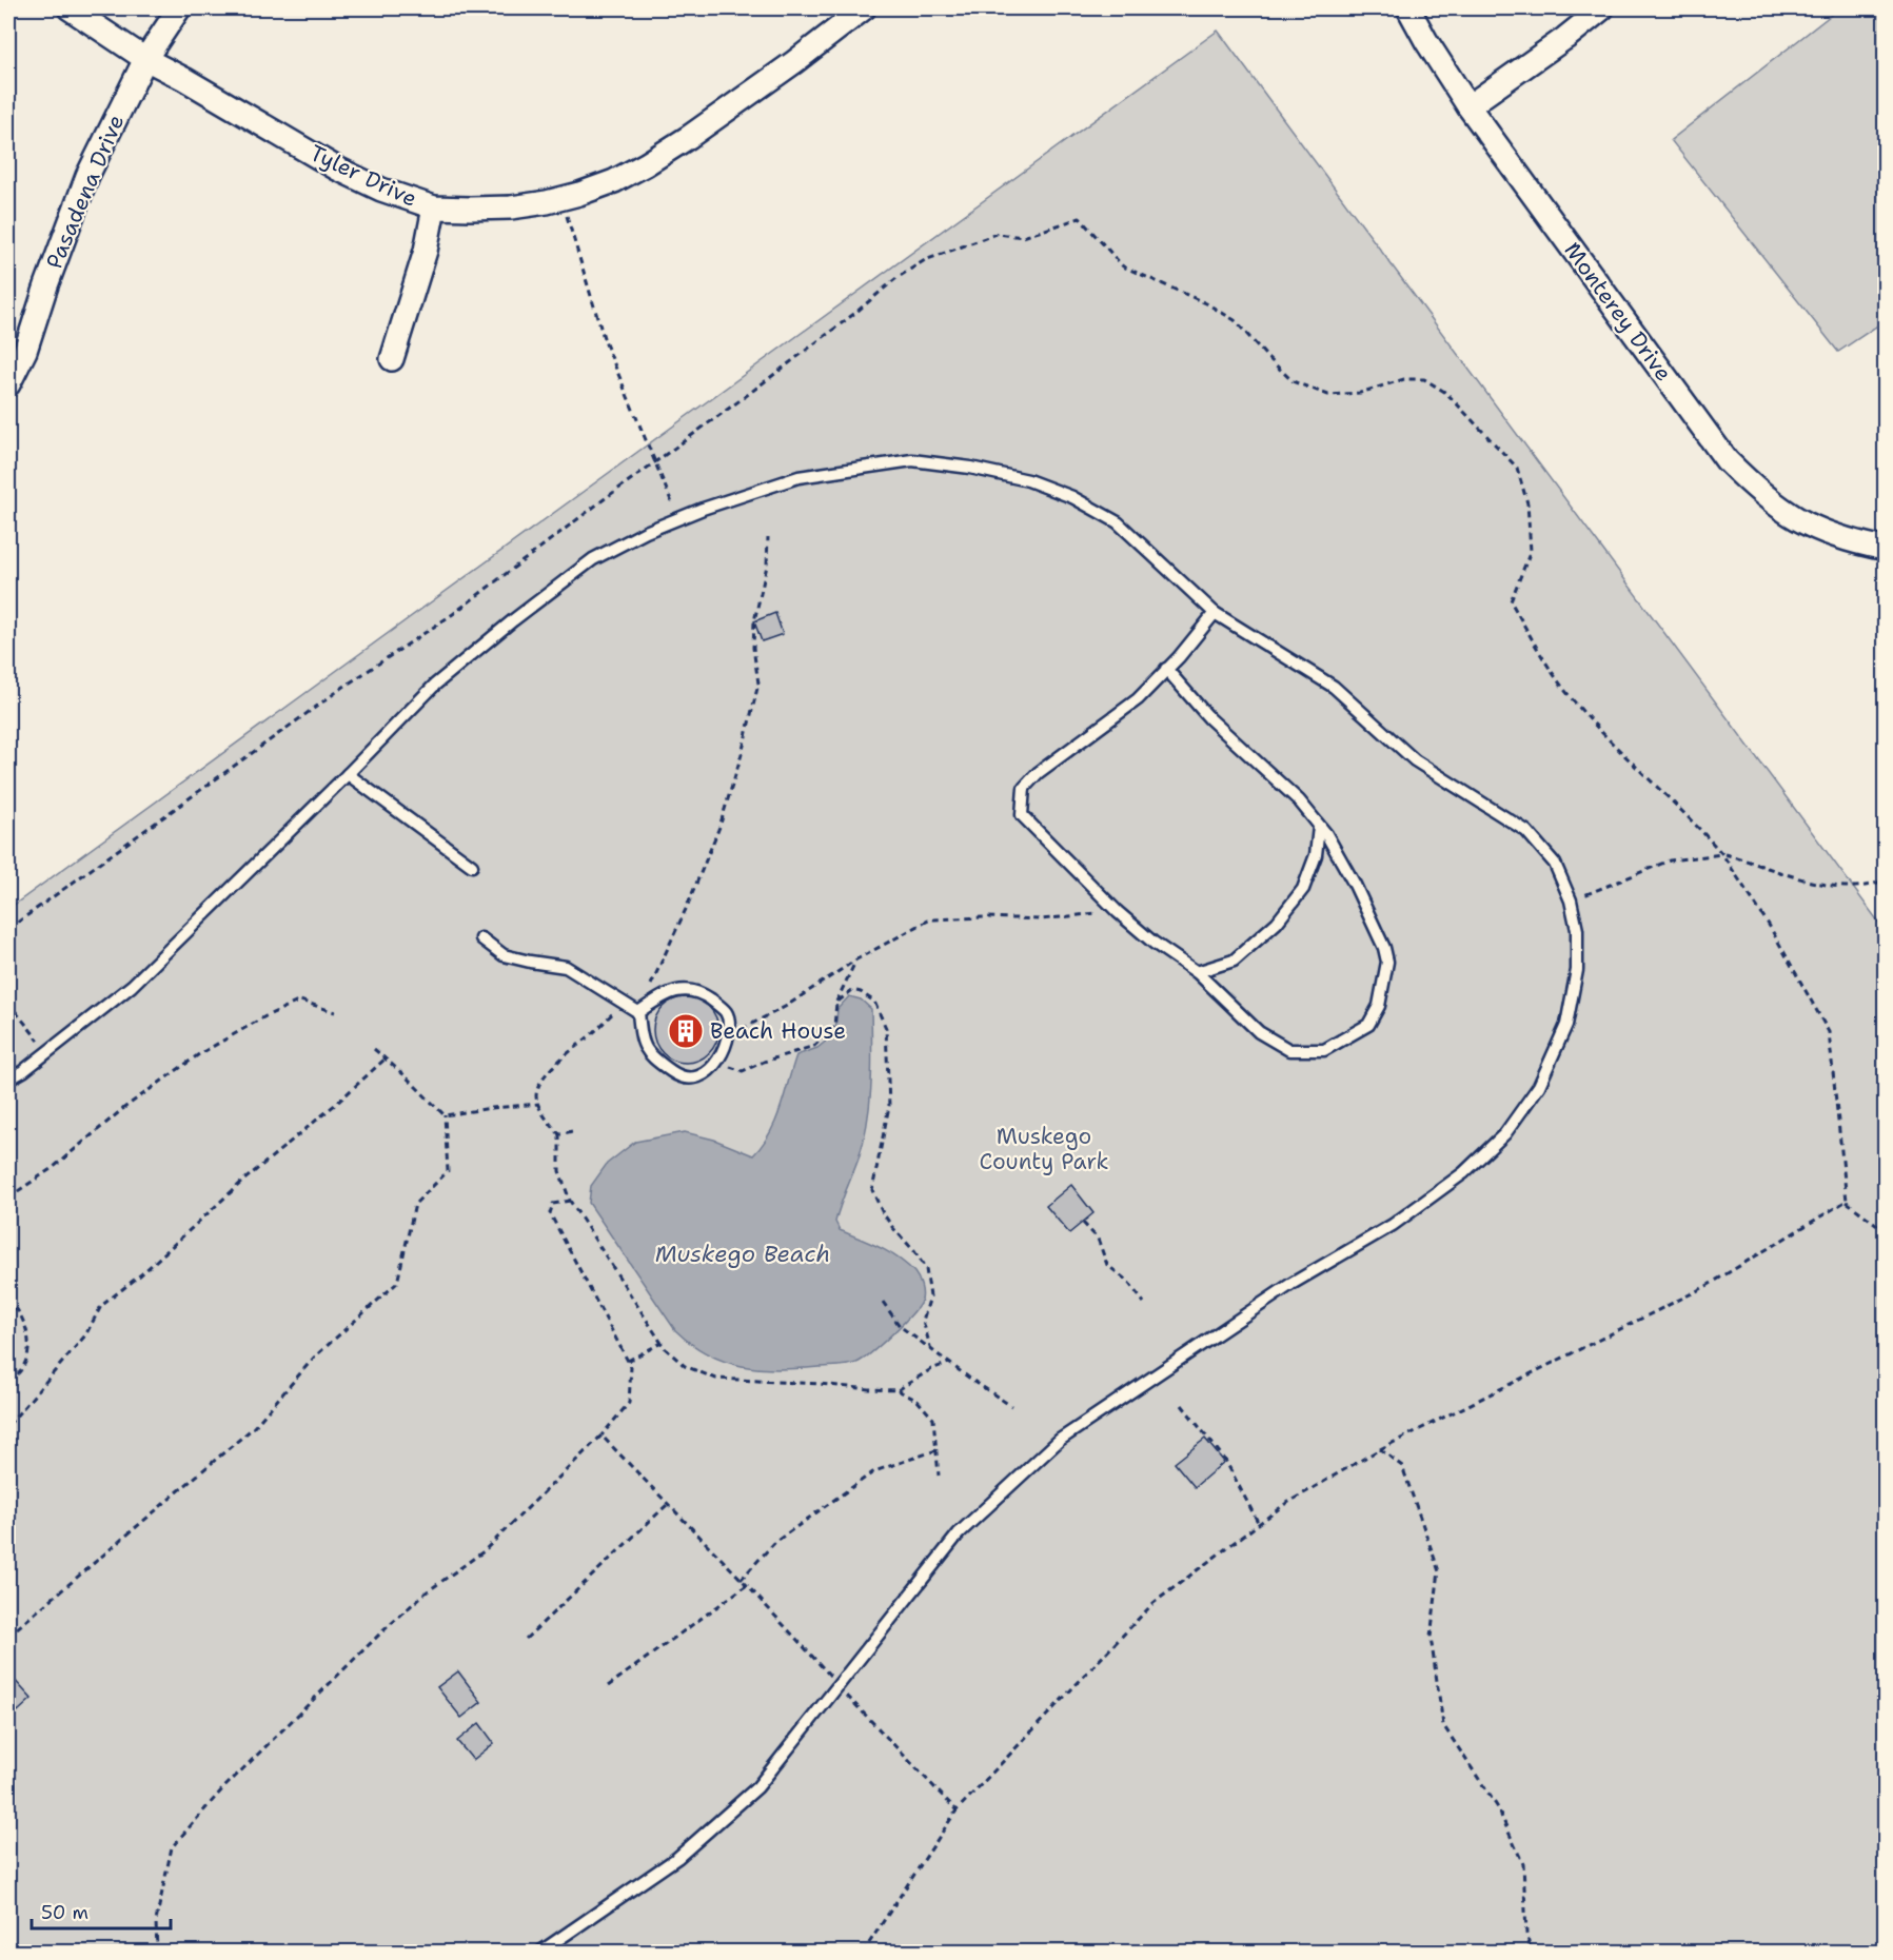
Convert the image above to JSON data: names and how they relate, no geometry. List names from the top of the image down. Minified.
{"streets":{"street":["Tyler Drive","Pasadena Drive","Monterey Drive"]},"crossings":[["Tyler Drive","Pasadena Drive"]],"water":["Muskego Beach"],"parks":["Muskego County Park"],"places":{"building":["Beach House"]},"scale_bar":"50 m"}
